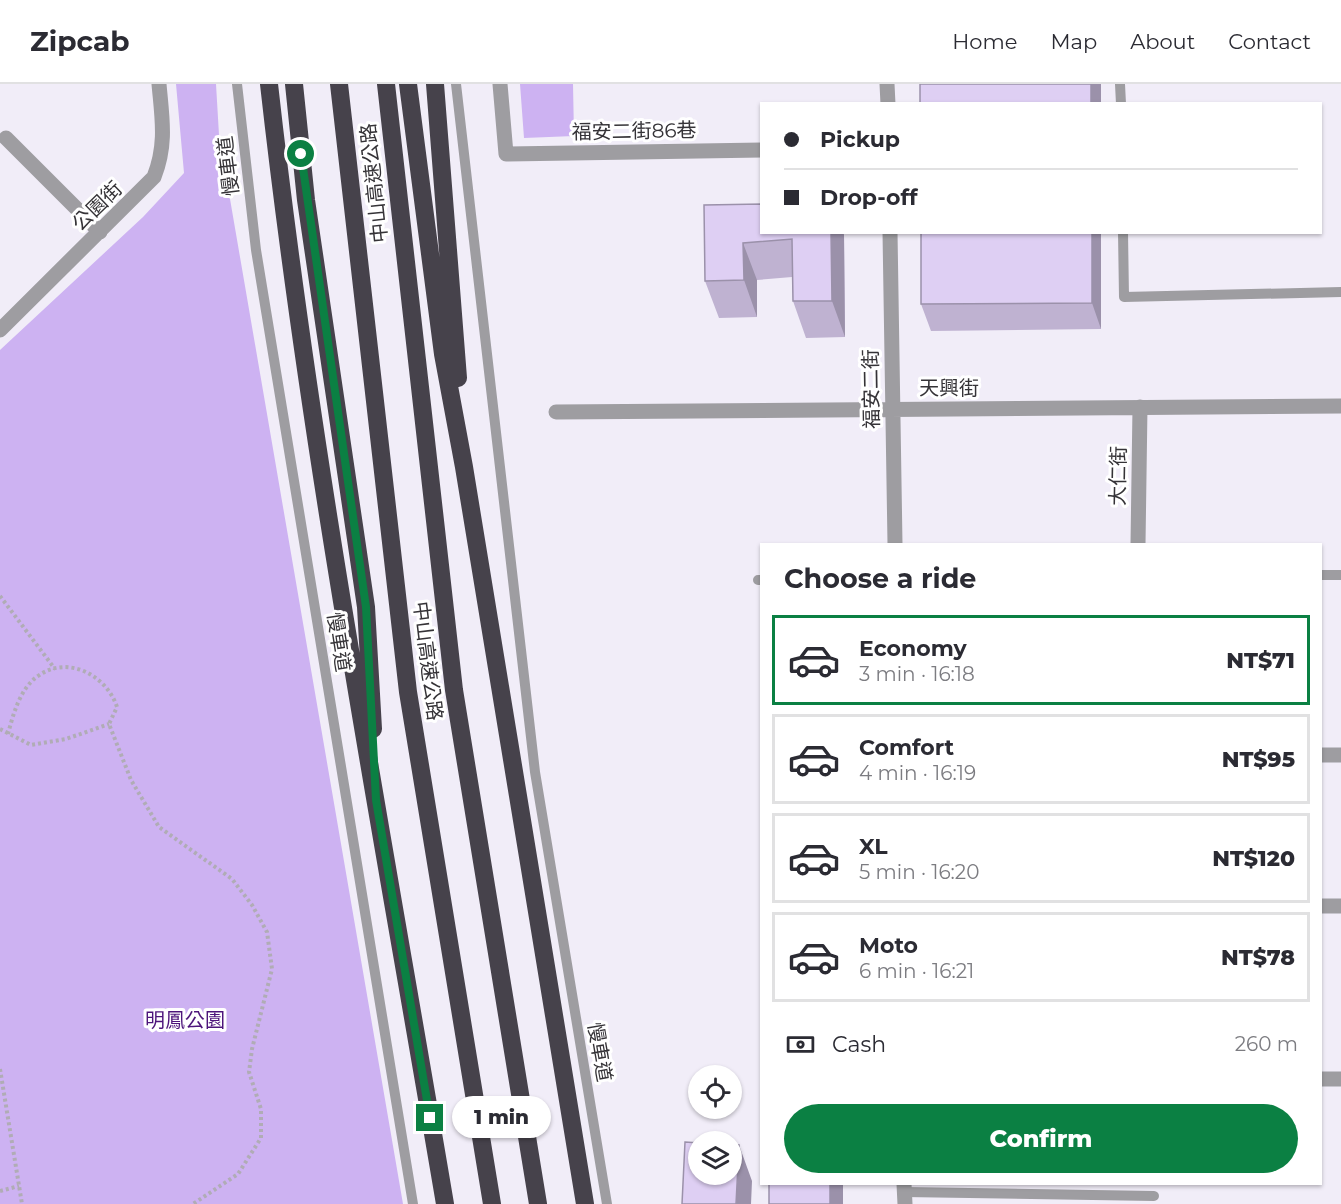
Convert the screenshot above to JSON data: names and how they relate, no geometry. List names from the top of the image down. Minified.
{"streets":{"highway":["中山高速公路"],"street":["福安二街86巷","公園街","天興街","福安二街","大仁街"],"lane":["慢車道"]},"crossings":[["天興街","福安二街"],["天興街","大仁街"]],"parks":["明鳳公園"],"page":{"header":"Zipcab","nav":["Home","Map","About","Contact"],"banner":["Pickup","Drop-off"],"heading":"Choose a ride","list":[{"name":"Economy","note":"3 min · 16:18","value":"NT$71"},{"name":"Comfort","note":"4 min · 16:19","value":"NT$95"},{"name":"XL","note":"5 min · 16:20","value":"NT$120"},{"name":"Moto","note":"6 min · 16:21","value":"NT$78"}],"pay":["Cash","260 m"],"buttons":"Confirm","bubble":"1 min"}}
